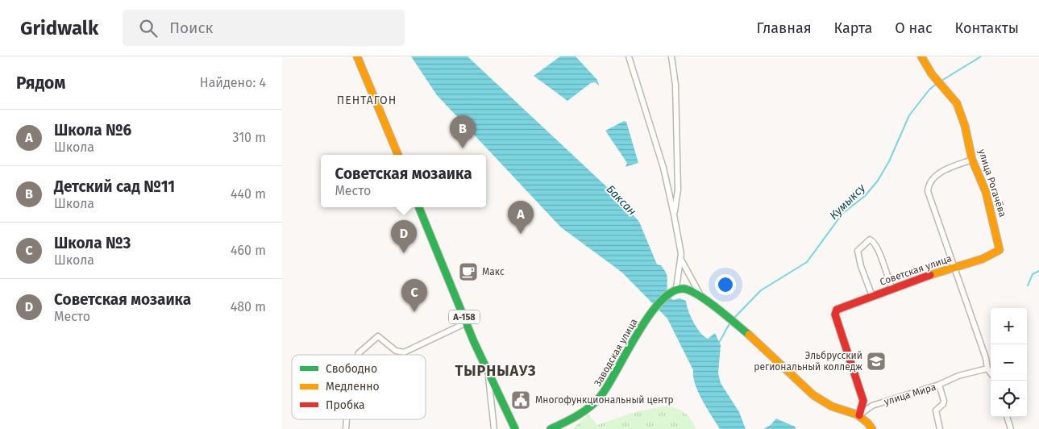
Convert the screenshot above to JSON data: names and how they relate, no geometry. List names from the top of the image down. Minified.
{"streets":{"street":["улица Рогачёва","Советская улица","А-158","Заводская улица","улица Мира"]},"crossings":[["улица Рогачёва","Советская улица"],["Советская улица","улица Мира"]],"districts":["ПЕНТАГОН","ТЫРНЫАУЗ"],"water":["Баксан","Кумыксу"],"places":{"cafe":["Макс"],"school or university":["Эльбрусский региональный колледж"],"public building":["Многофункциональный центр"]},"legend":["Свободно","Медленно","Пробка"],"page":{"header":"Gridwalk","search":"Поиск","nav":["Главная","Карта","О нас","Контакты"],"heading":["Рядом","Найдено: 4"],"list":[{"mark":"A","name":"Школа №6","note":"Школа","value":"310 m"},{"mark":"B","name":"Детский сад №11","note":"Школа","value":"440 m"},{"mark":"C","name":"Школа №3","note":"Школа","value":"460 m"},{"mark":"D","name":"Советская мозаика","note":"Место","value":"480 m"}],"pins":["B","A","D","C"],"popup":["Советская мозаика","Место"],"map_buttons":["+","−"]}}
